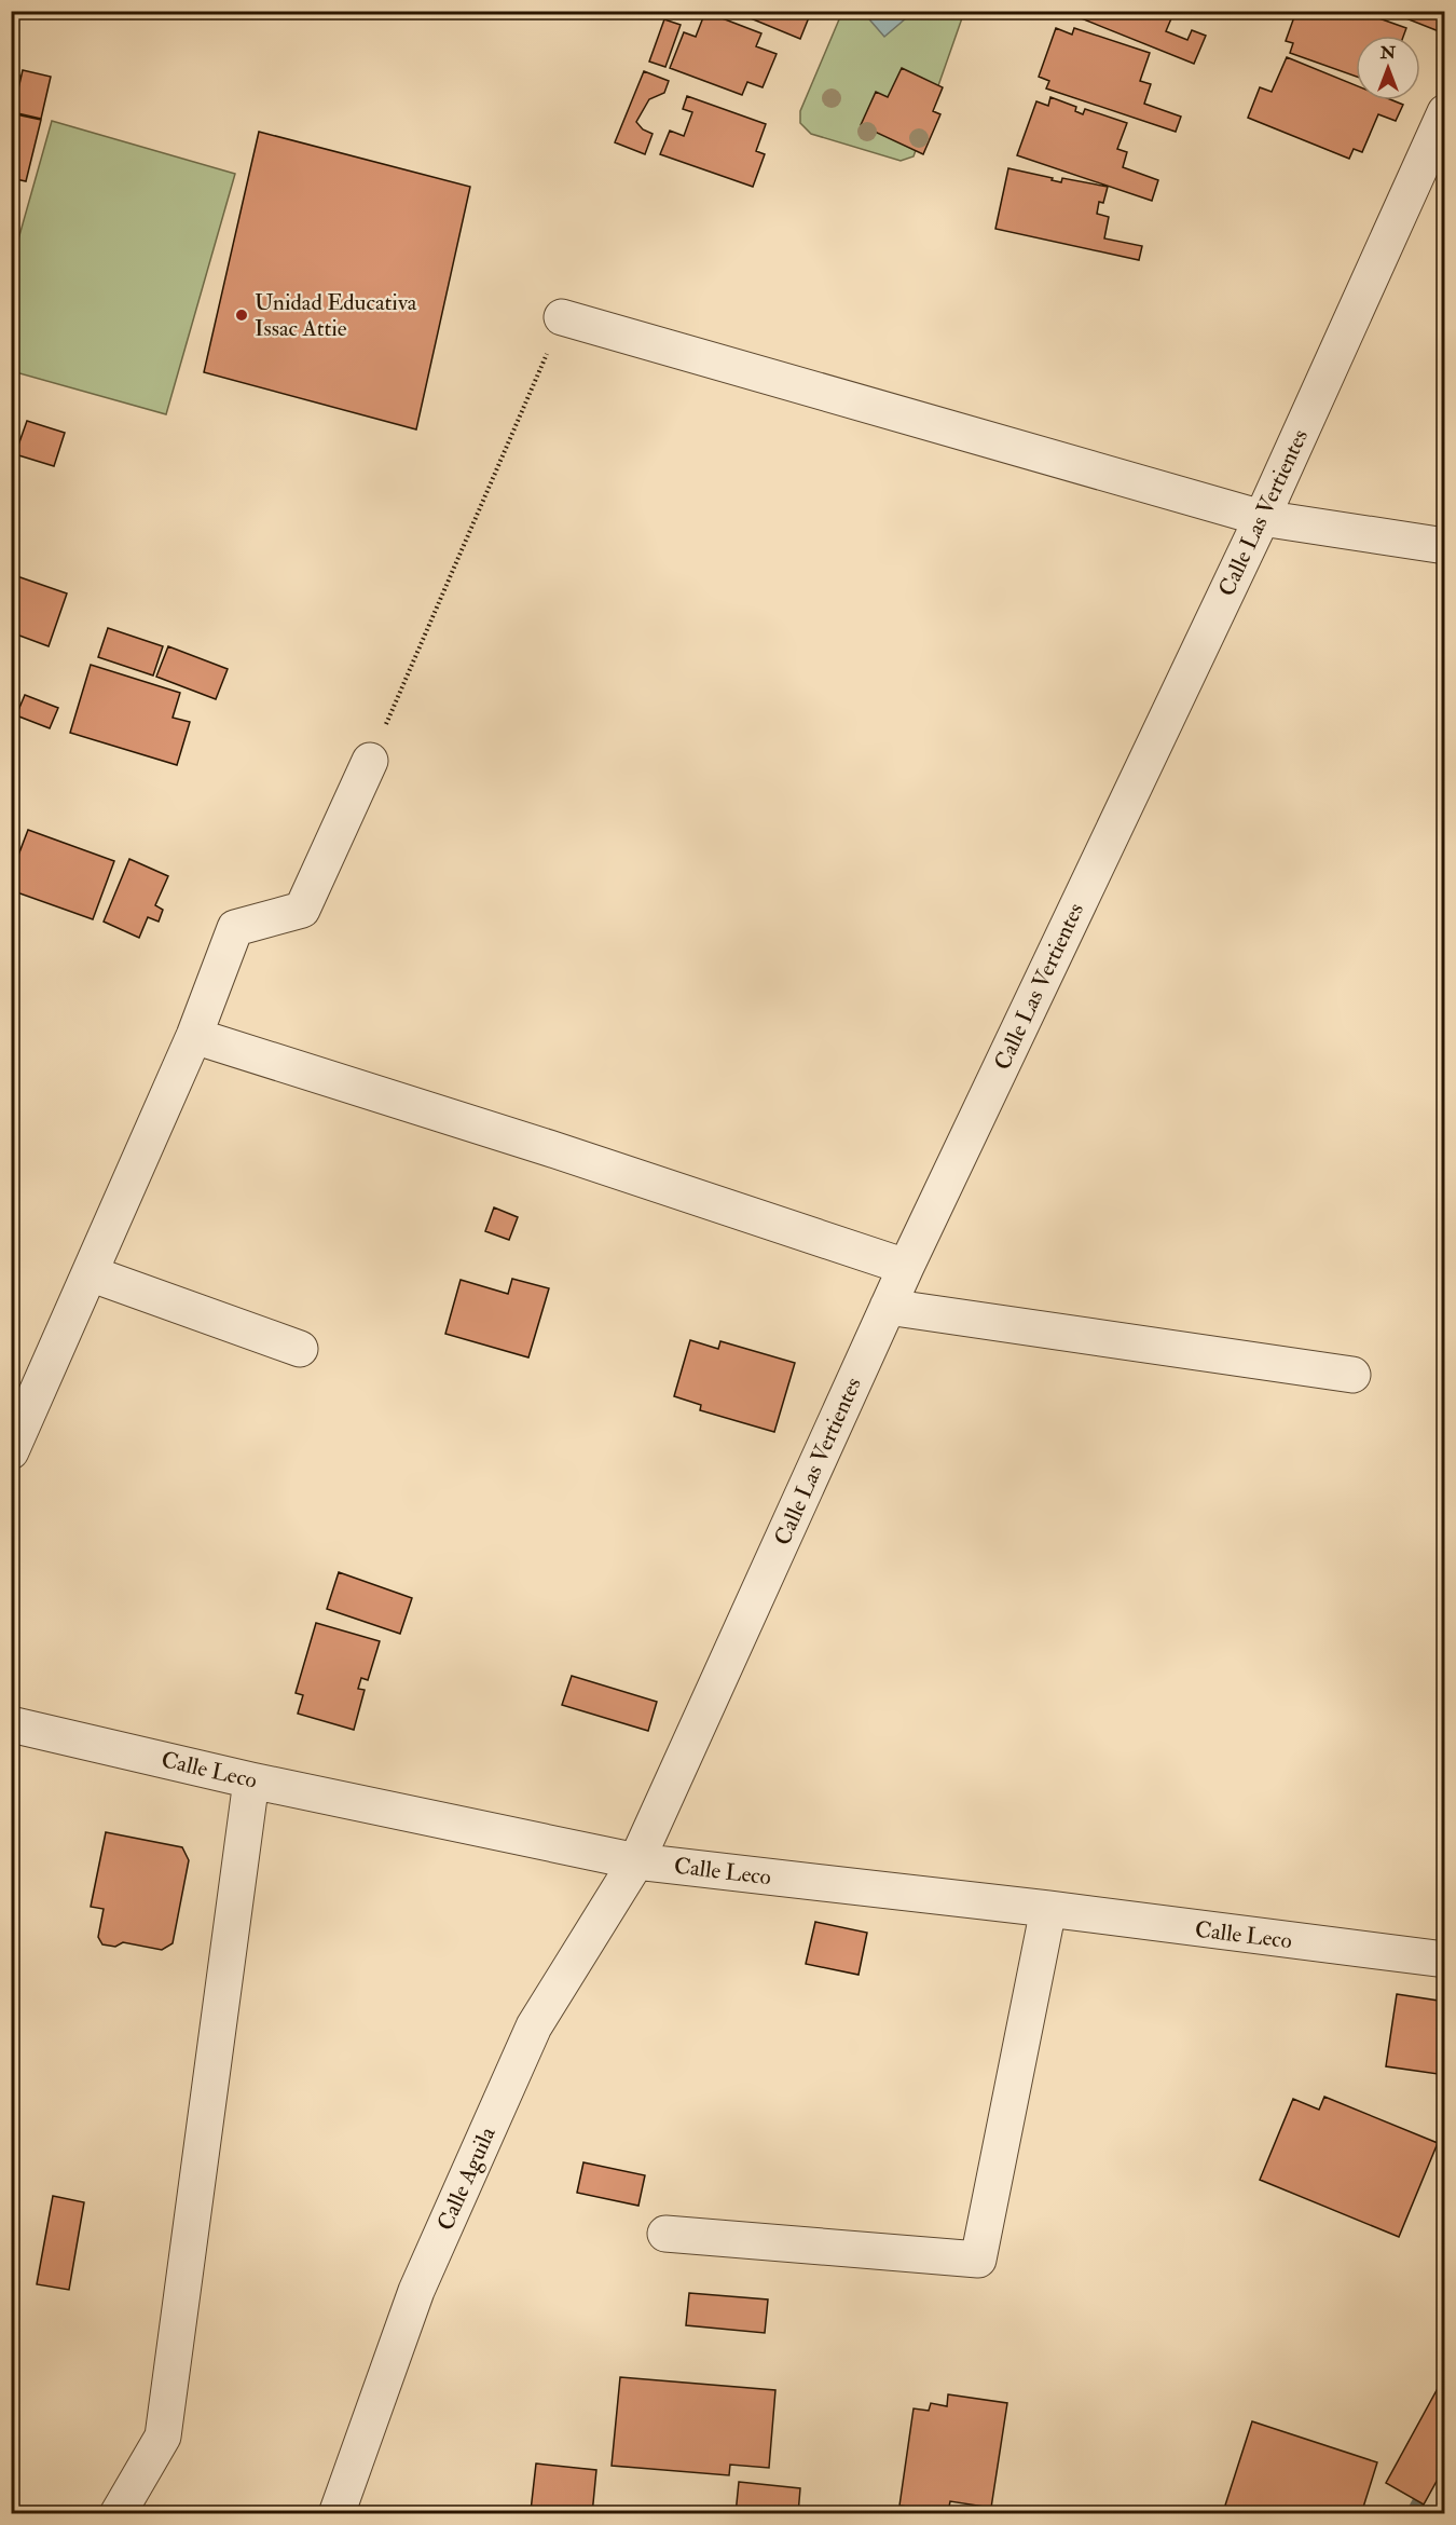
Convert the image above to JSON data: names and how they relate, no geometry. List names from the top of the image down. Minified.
{"streets":{"street":["Calle Las Vertientes","Calle Leco","Calle Aguila"]},"crossings":[["Calle Las Vertientes","Calle Leco"],["Calle Las Vertientes","Calle Aguila"],["Calle Leco","Calle Aguila"]],"places":["Unidad Educativa Issac Attie"],"north":"top"}
